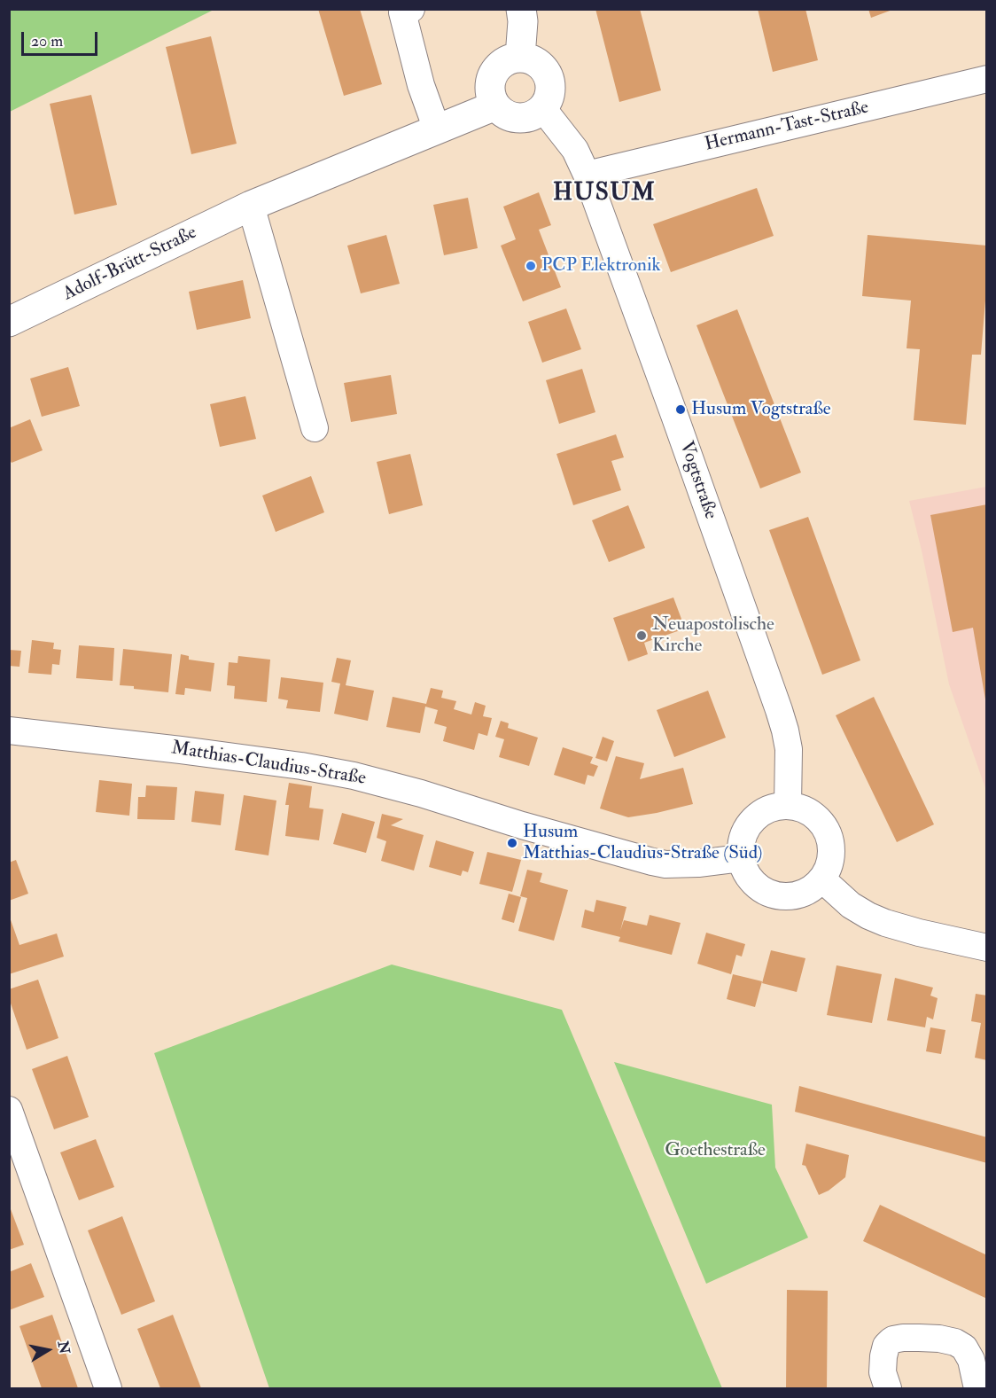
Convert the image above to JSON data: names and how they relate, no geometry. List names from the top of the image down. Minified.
{"streets":{"main road":["Adolf-Brütt-Straße"],"street":["Hermann-Tast-Straße","Vogtstraße","Matthias-Claudius-Straße"]},"crossings":[["Hermann-Tast-Straße","Vogtstraße"],["Adolf-Brütt-Straße","Vogtstraße"],["Vogtstraße","Matthias-Claudius-Straße"]],"districts":["HUSUM"],"parks":["Goethestraße"],"places":["PCP Elektronik","Husum Vogtstraße","Neuapostolische Kirche","Husum Matthias-Claudius-Straße (Süd)"],"scale_bar":"20 m","north":"right"}
